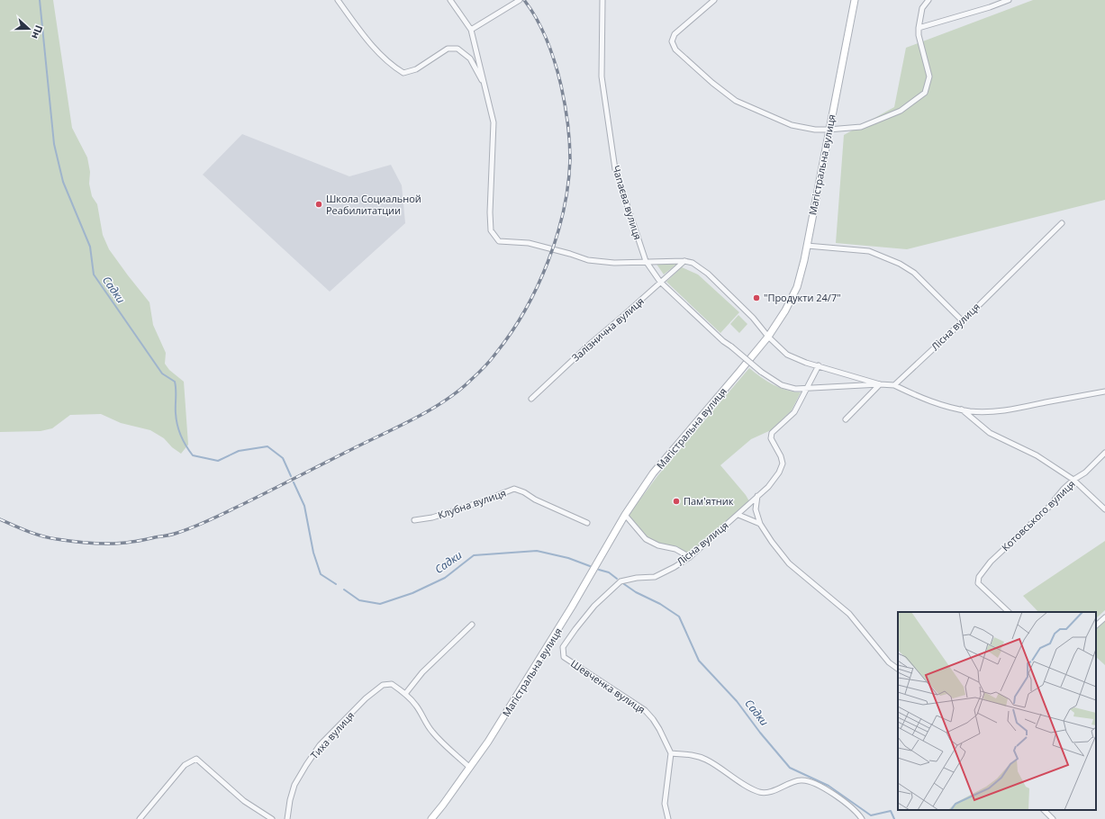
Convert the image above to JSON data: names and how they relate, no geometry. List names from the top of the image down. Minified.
{"streets":{"main road":["Магістральна вулиця"],"street":["Чапаєва вулиця","Лісна вулиця","Залізнична вулиця","Клубна вулиця","Котовського вулиця","Шевченка вулиця","Тиха вулиця"]},"crossings":[["Магістральна вулиця","Тиха вулиця"],["Чапаєва вулиця","Лісна вулиця"],["Чапаєва вулиця","Залізнична вулиця"],["Лісна вулиця","Шевченка вулиця"]],"water":["Садки"],"places":["Школа Социальной Реабилитатции","\"Продукти 24/7\"","Пам'ятник"],"north":"right"}
